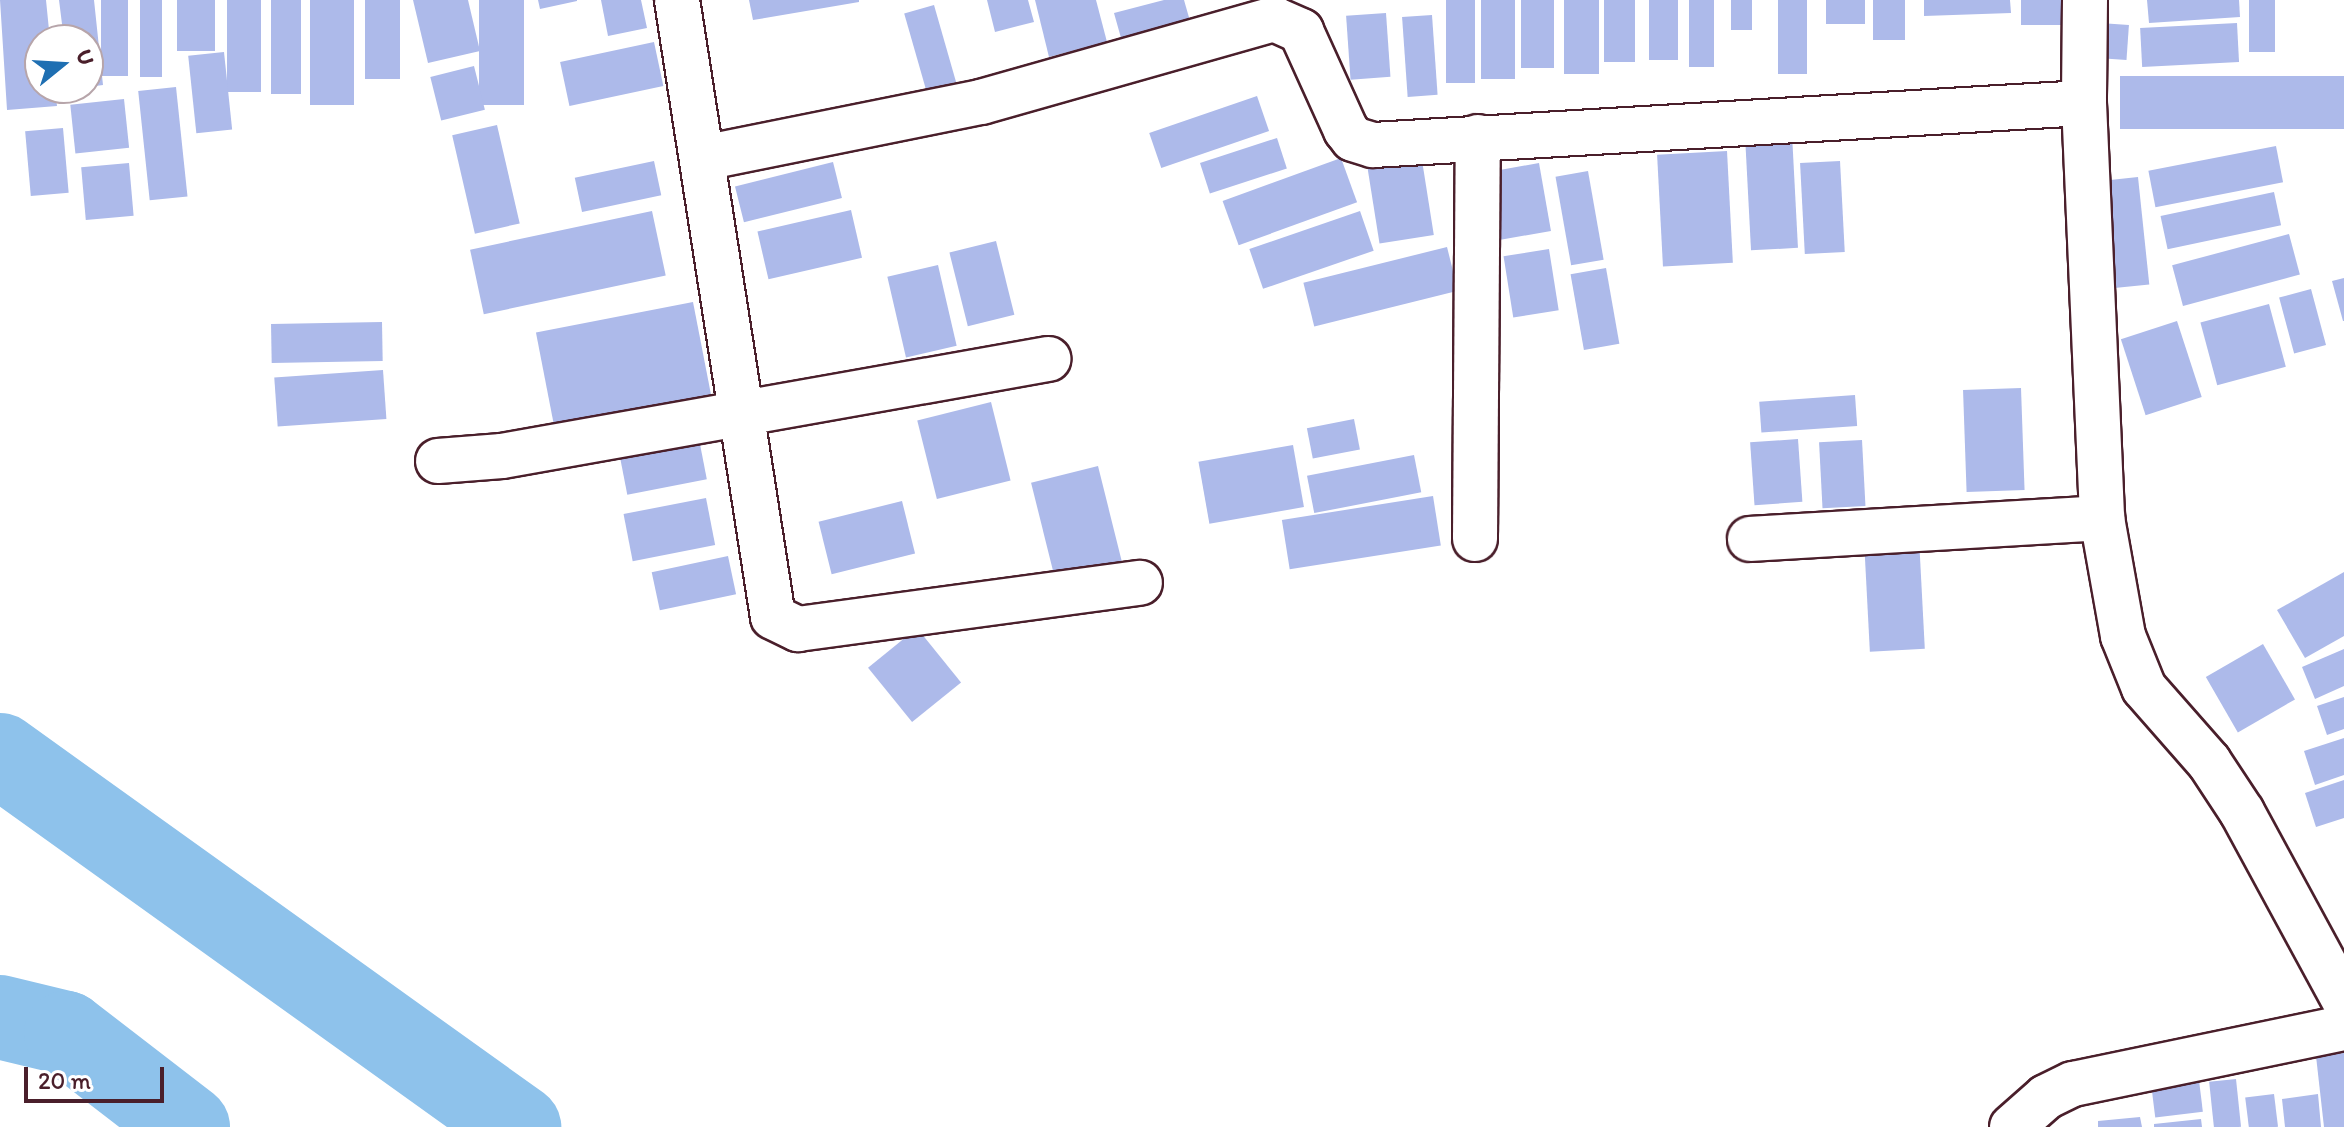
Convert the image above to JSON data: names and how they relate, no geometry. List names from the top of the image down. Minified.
{"scale_bar":"20 m","north":"right"}
